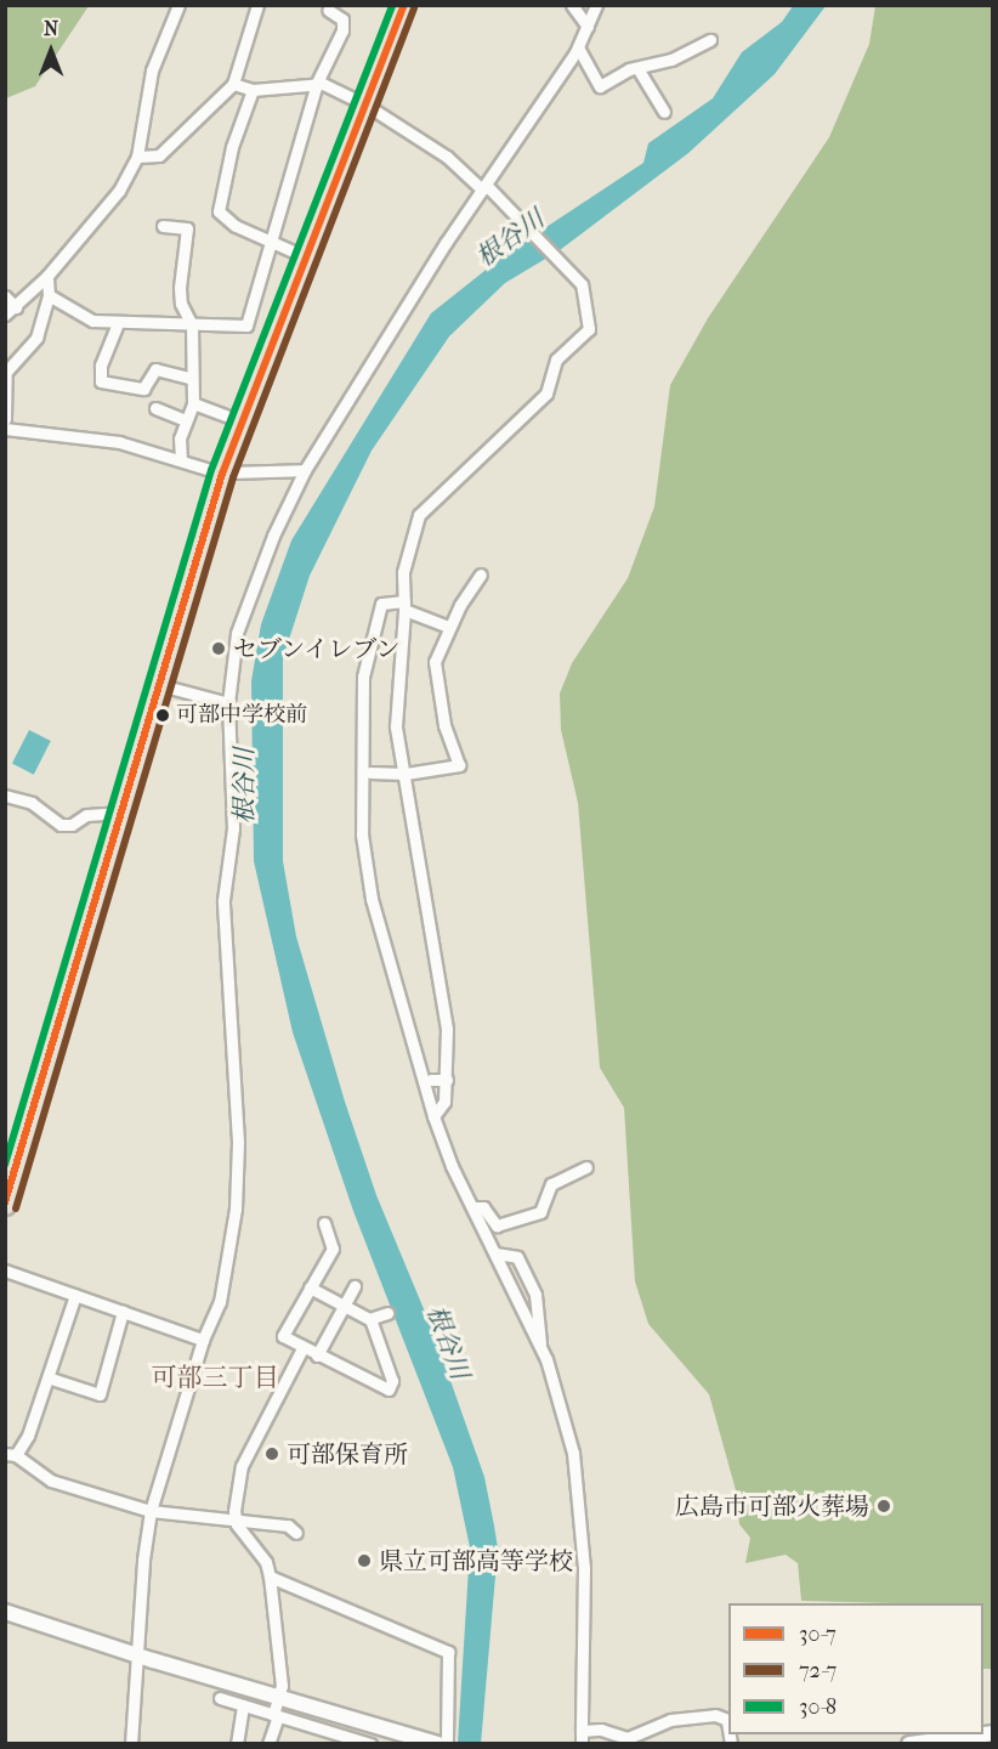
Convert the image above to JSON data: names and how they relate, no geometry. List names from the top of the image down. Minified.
{"districts":["可部三丁目"],"water":["根谷川"],"places":["セブンイレブン","可部中学校前","可部保育所","広島市可部火葬場","県立可部高等学校"],"lines":["transit line 30-7","transit line 30-8","transit line 72-7"],"legend":["30-7","72-7","30-8"],"north":"top"}
